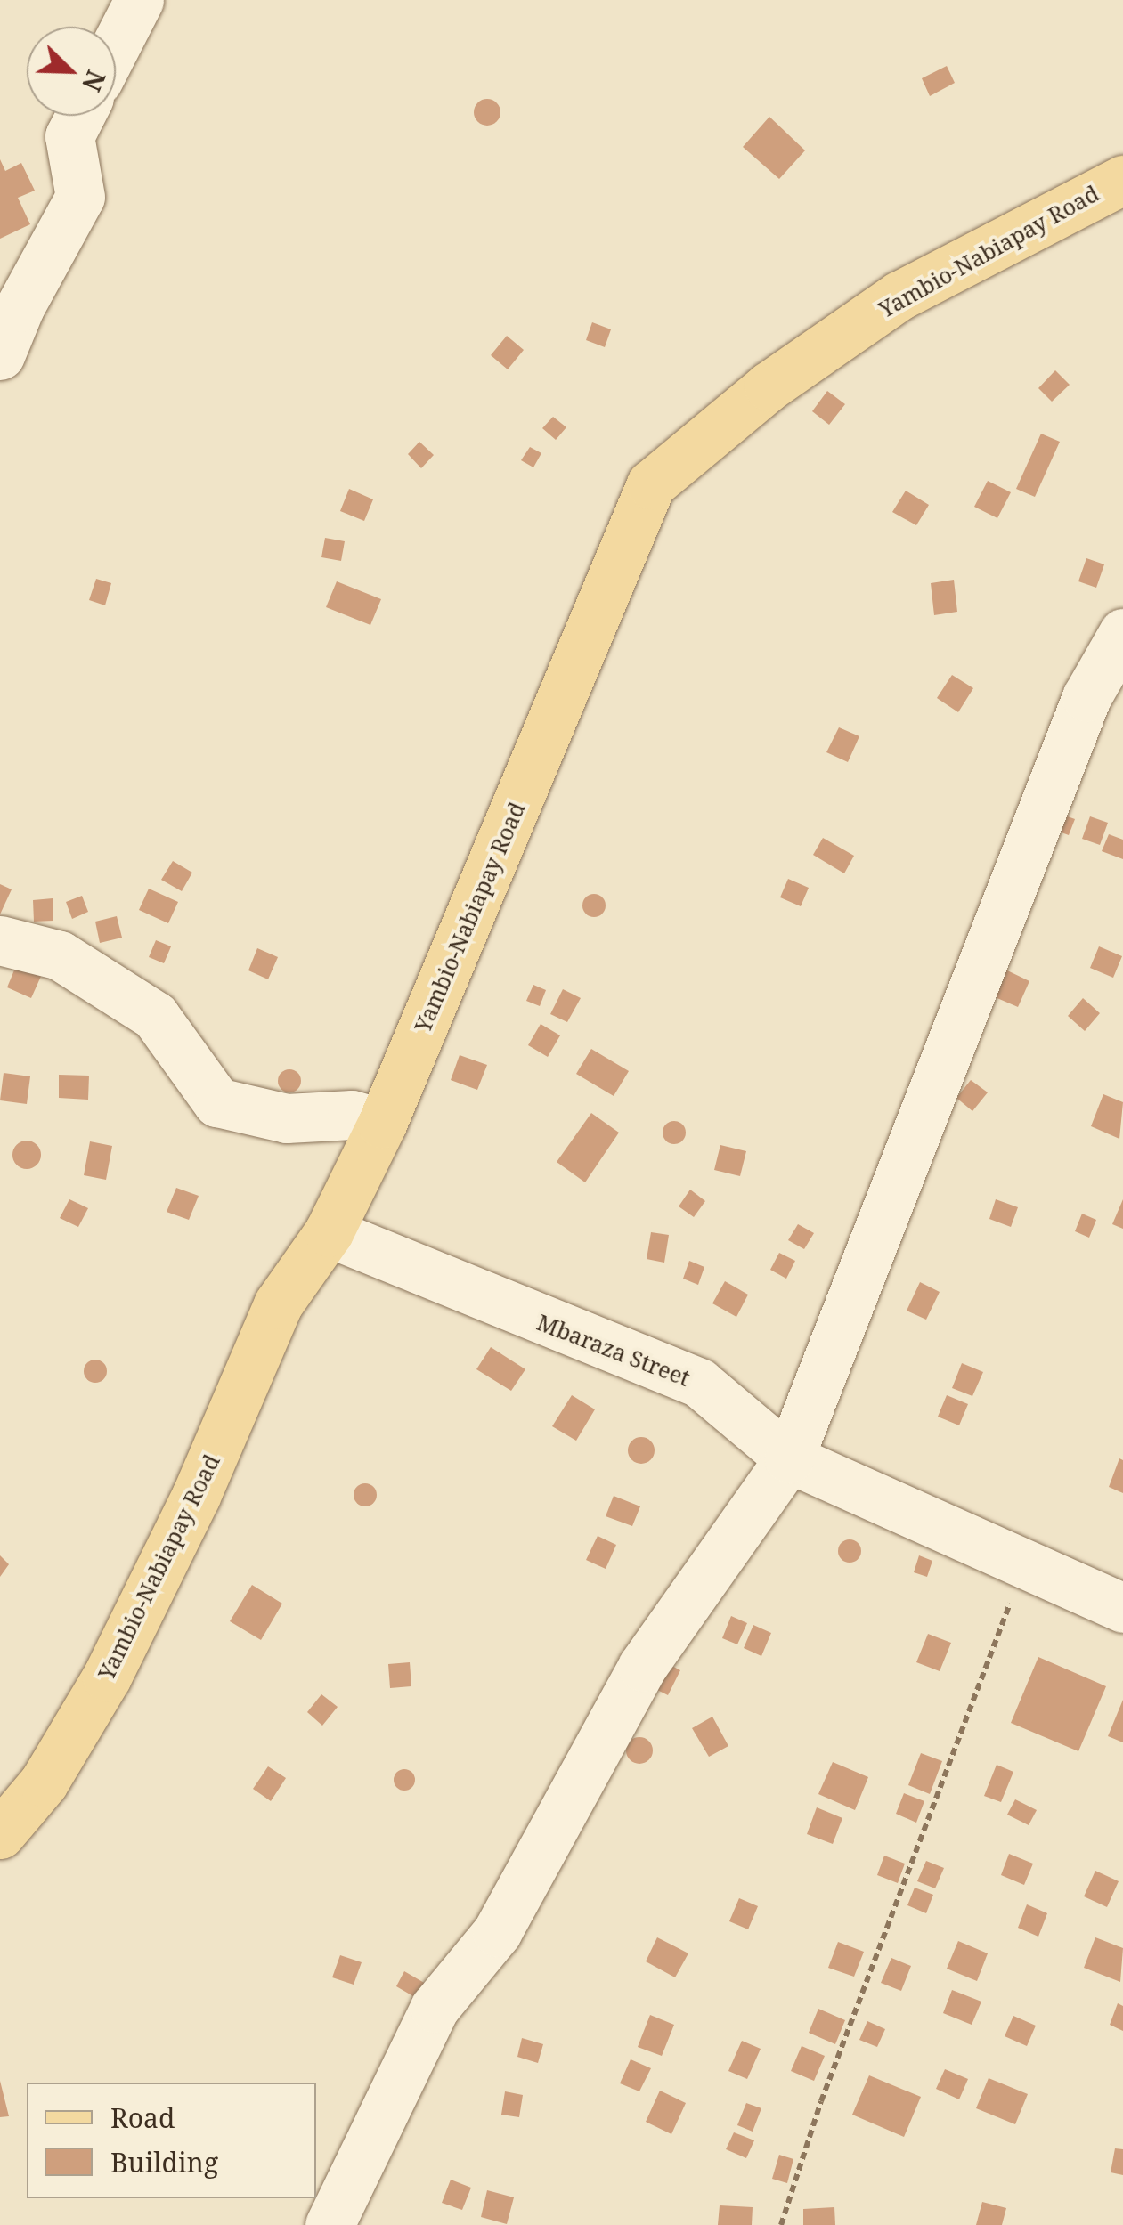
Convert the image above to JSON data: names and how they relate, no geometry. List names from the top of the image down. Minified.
{"streets":{"main road":["Yambio-Nabiapay Road"],"street":["Mbaraza Street"]},"crossings":[["Yambio-Nabiapay Road","Mbaraza Street"]],"legend":["Road","Building"],"north":"bottom right"}
